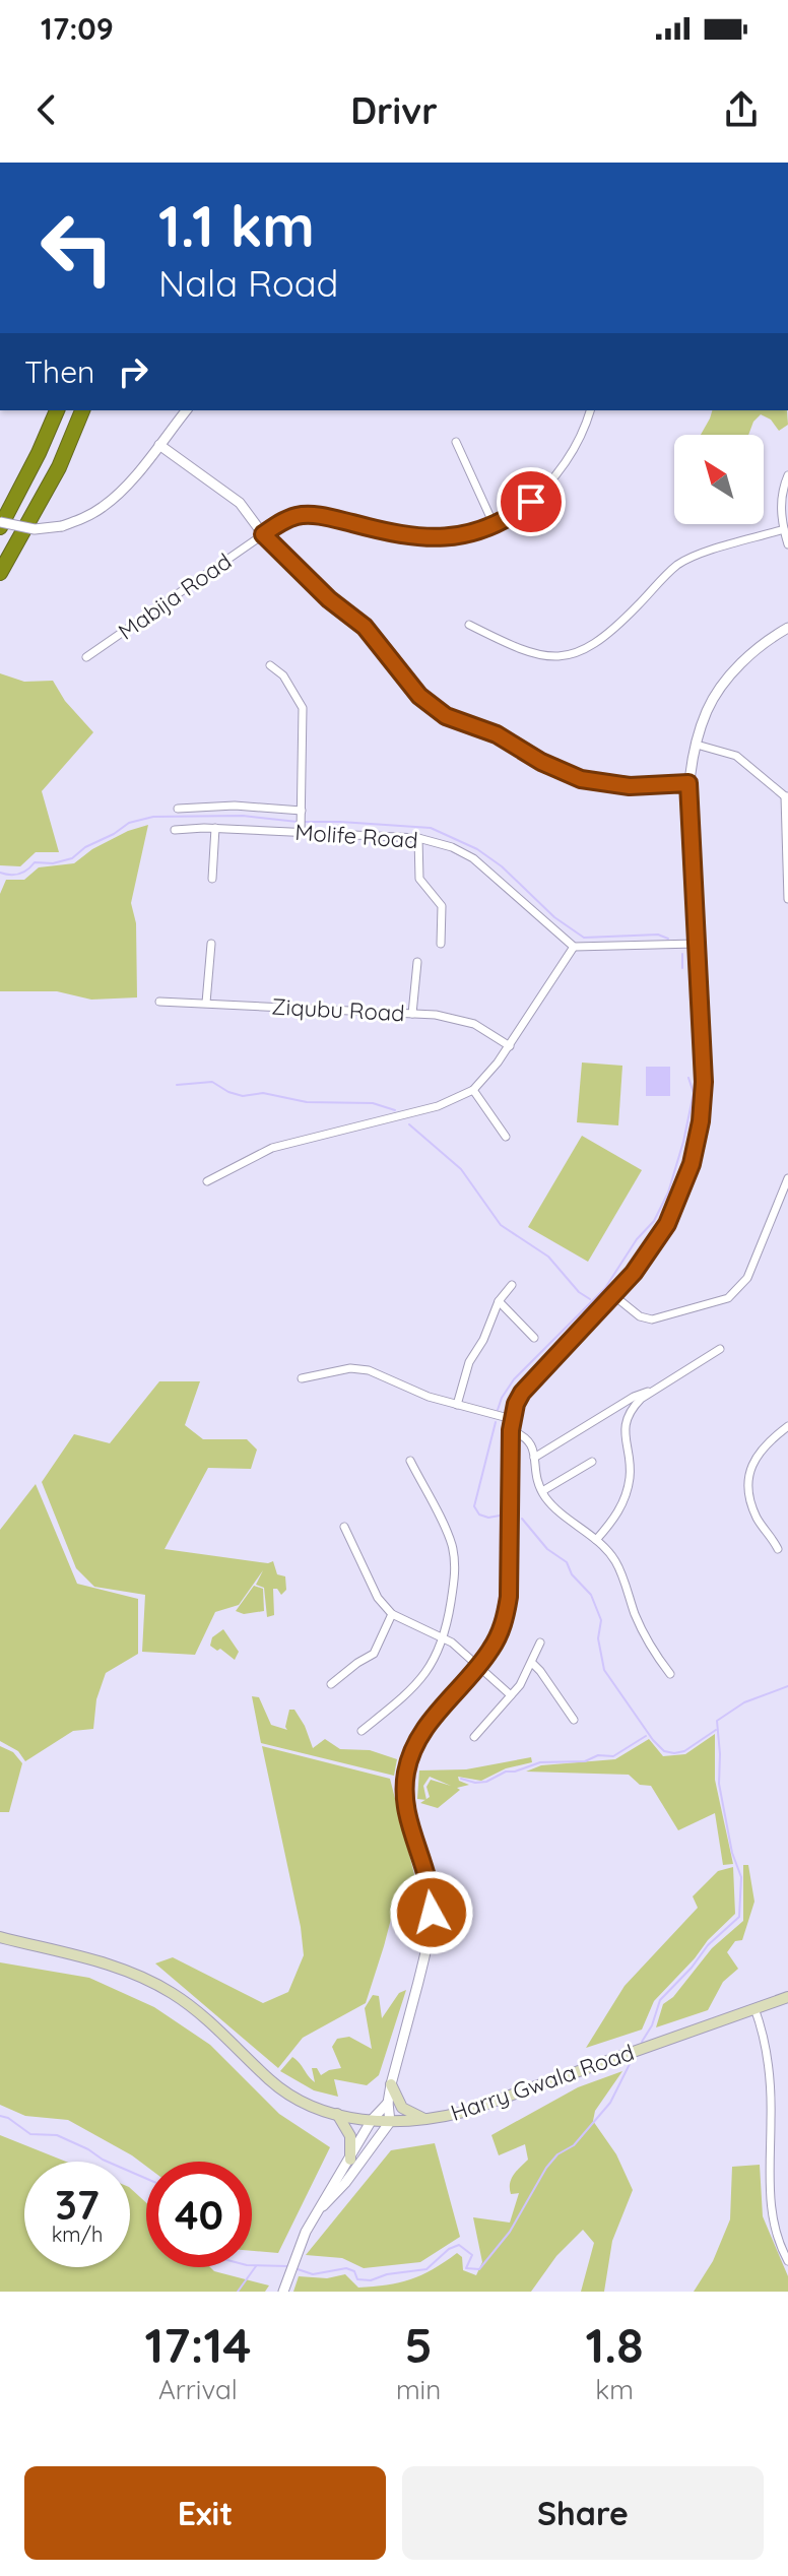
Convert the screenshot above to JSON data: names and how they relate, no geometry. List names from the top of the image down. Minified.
{"streets":{"main road":["Harry Gwala Road"],"street":["Mabija Road","Molife Road","Ziqubu Road"]},"north":"top left","page":{"status":"17:09","header":"Drivr","turn":["1.1 km","Nala Road"],"then":"Then","speed":"37 km/h","limit":"40","eta":["17:14","Arrival","5","min","1.8","km"],"buttons":["Exit","Share"]}}
